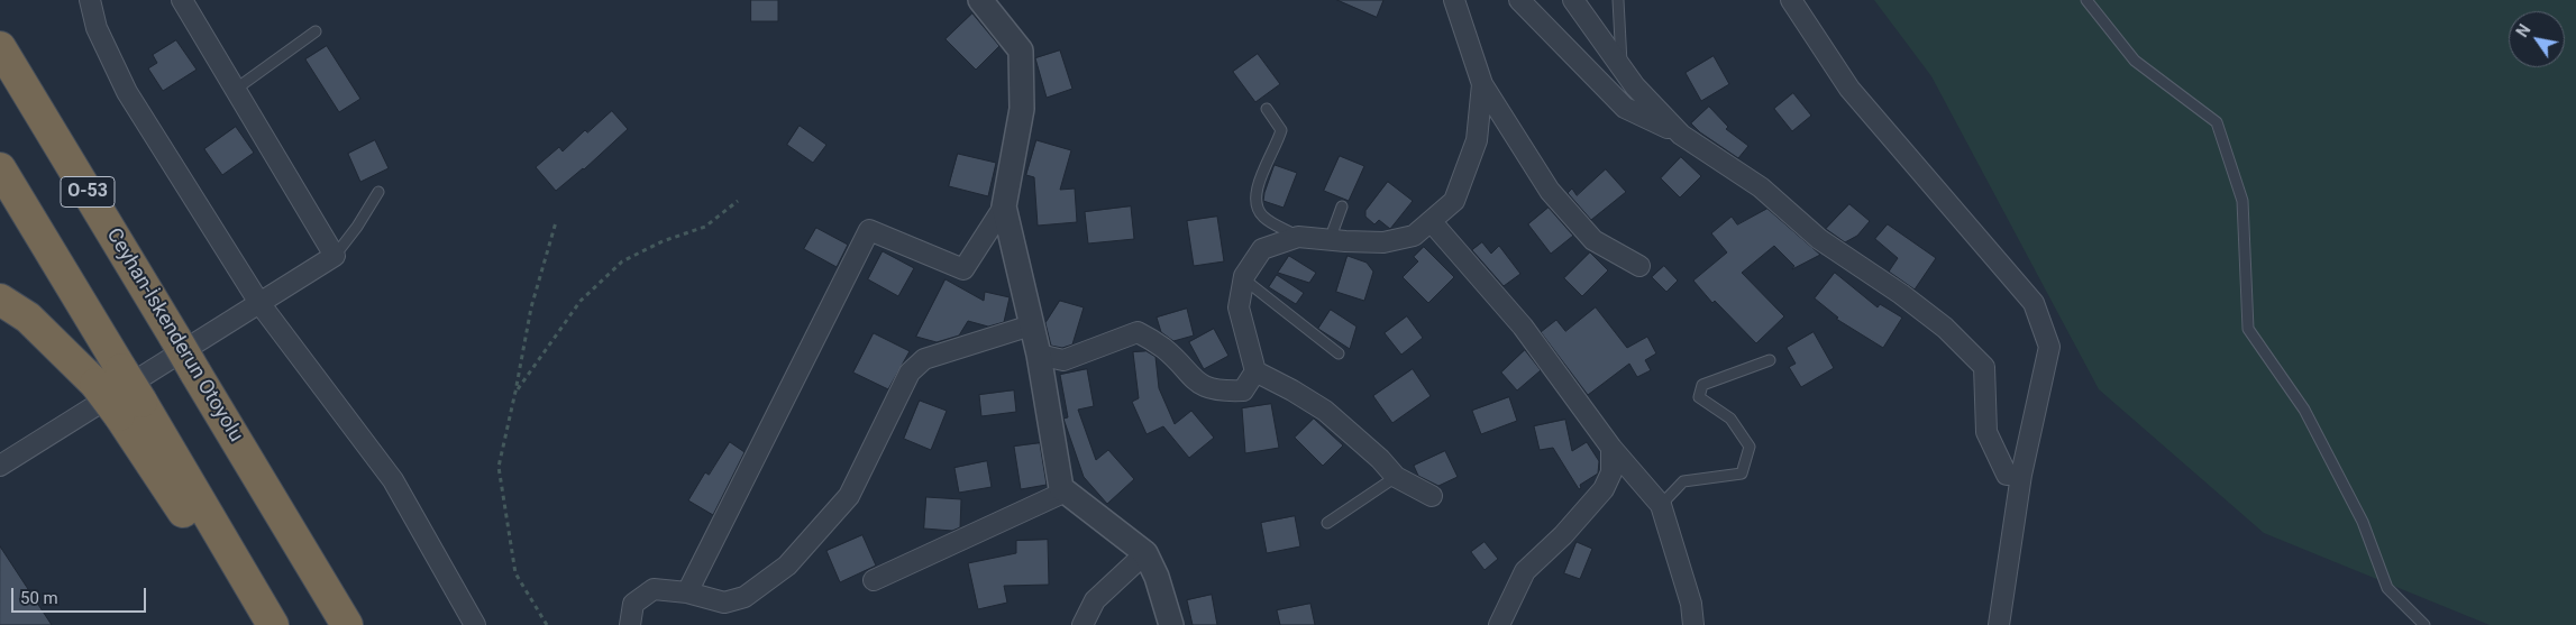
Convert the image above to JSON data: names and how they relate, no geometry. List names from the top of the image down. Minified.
{"streets":{"highway":["O-53","Ceyhan-İskenderun Otoyolu"]},"scale_bar":"50 m","north":"top left"}
